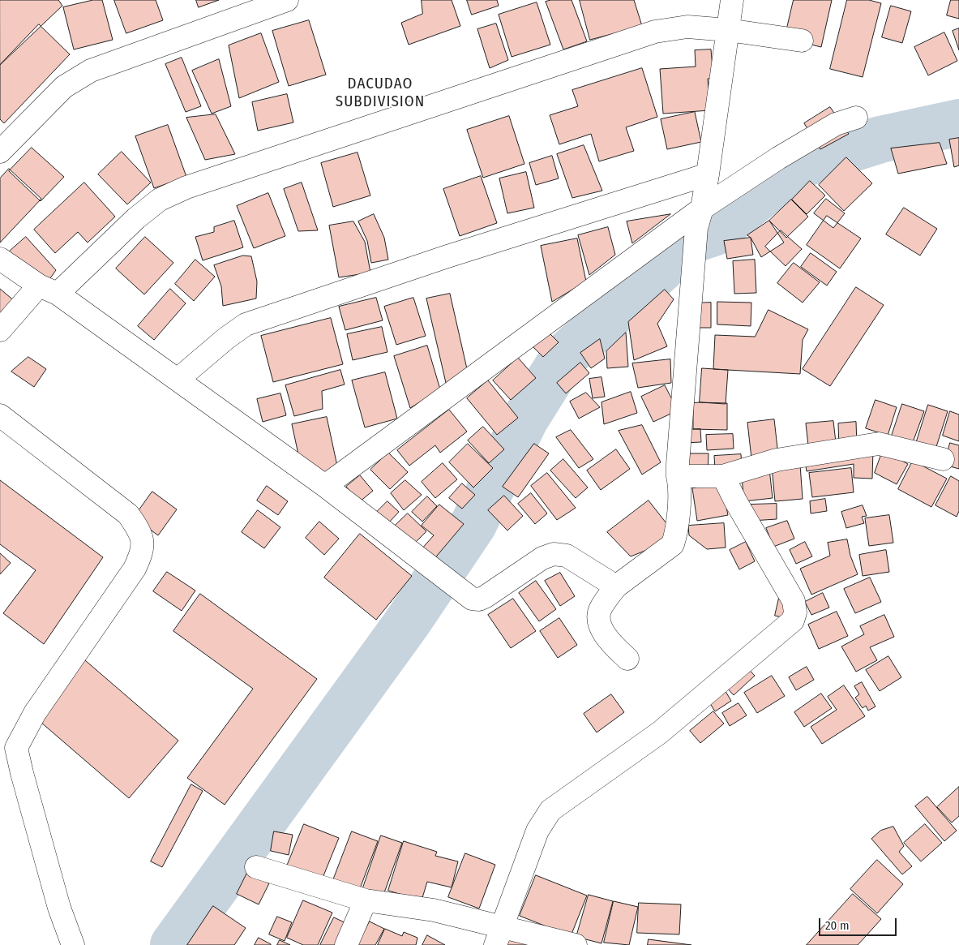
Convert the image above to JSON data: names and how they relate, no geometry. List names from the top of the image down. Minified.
{"districts":["DACUDAO SUBDIVISION"],"scale_bar":"20 m"}
